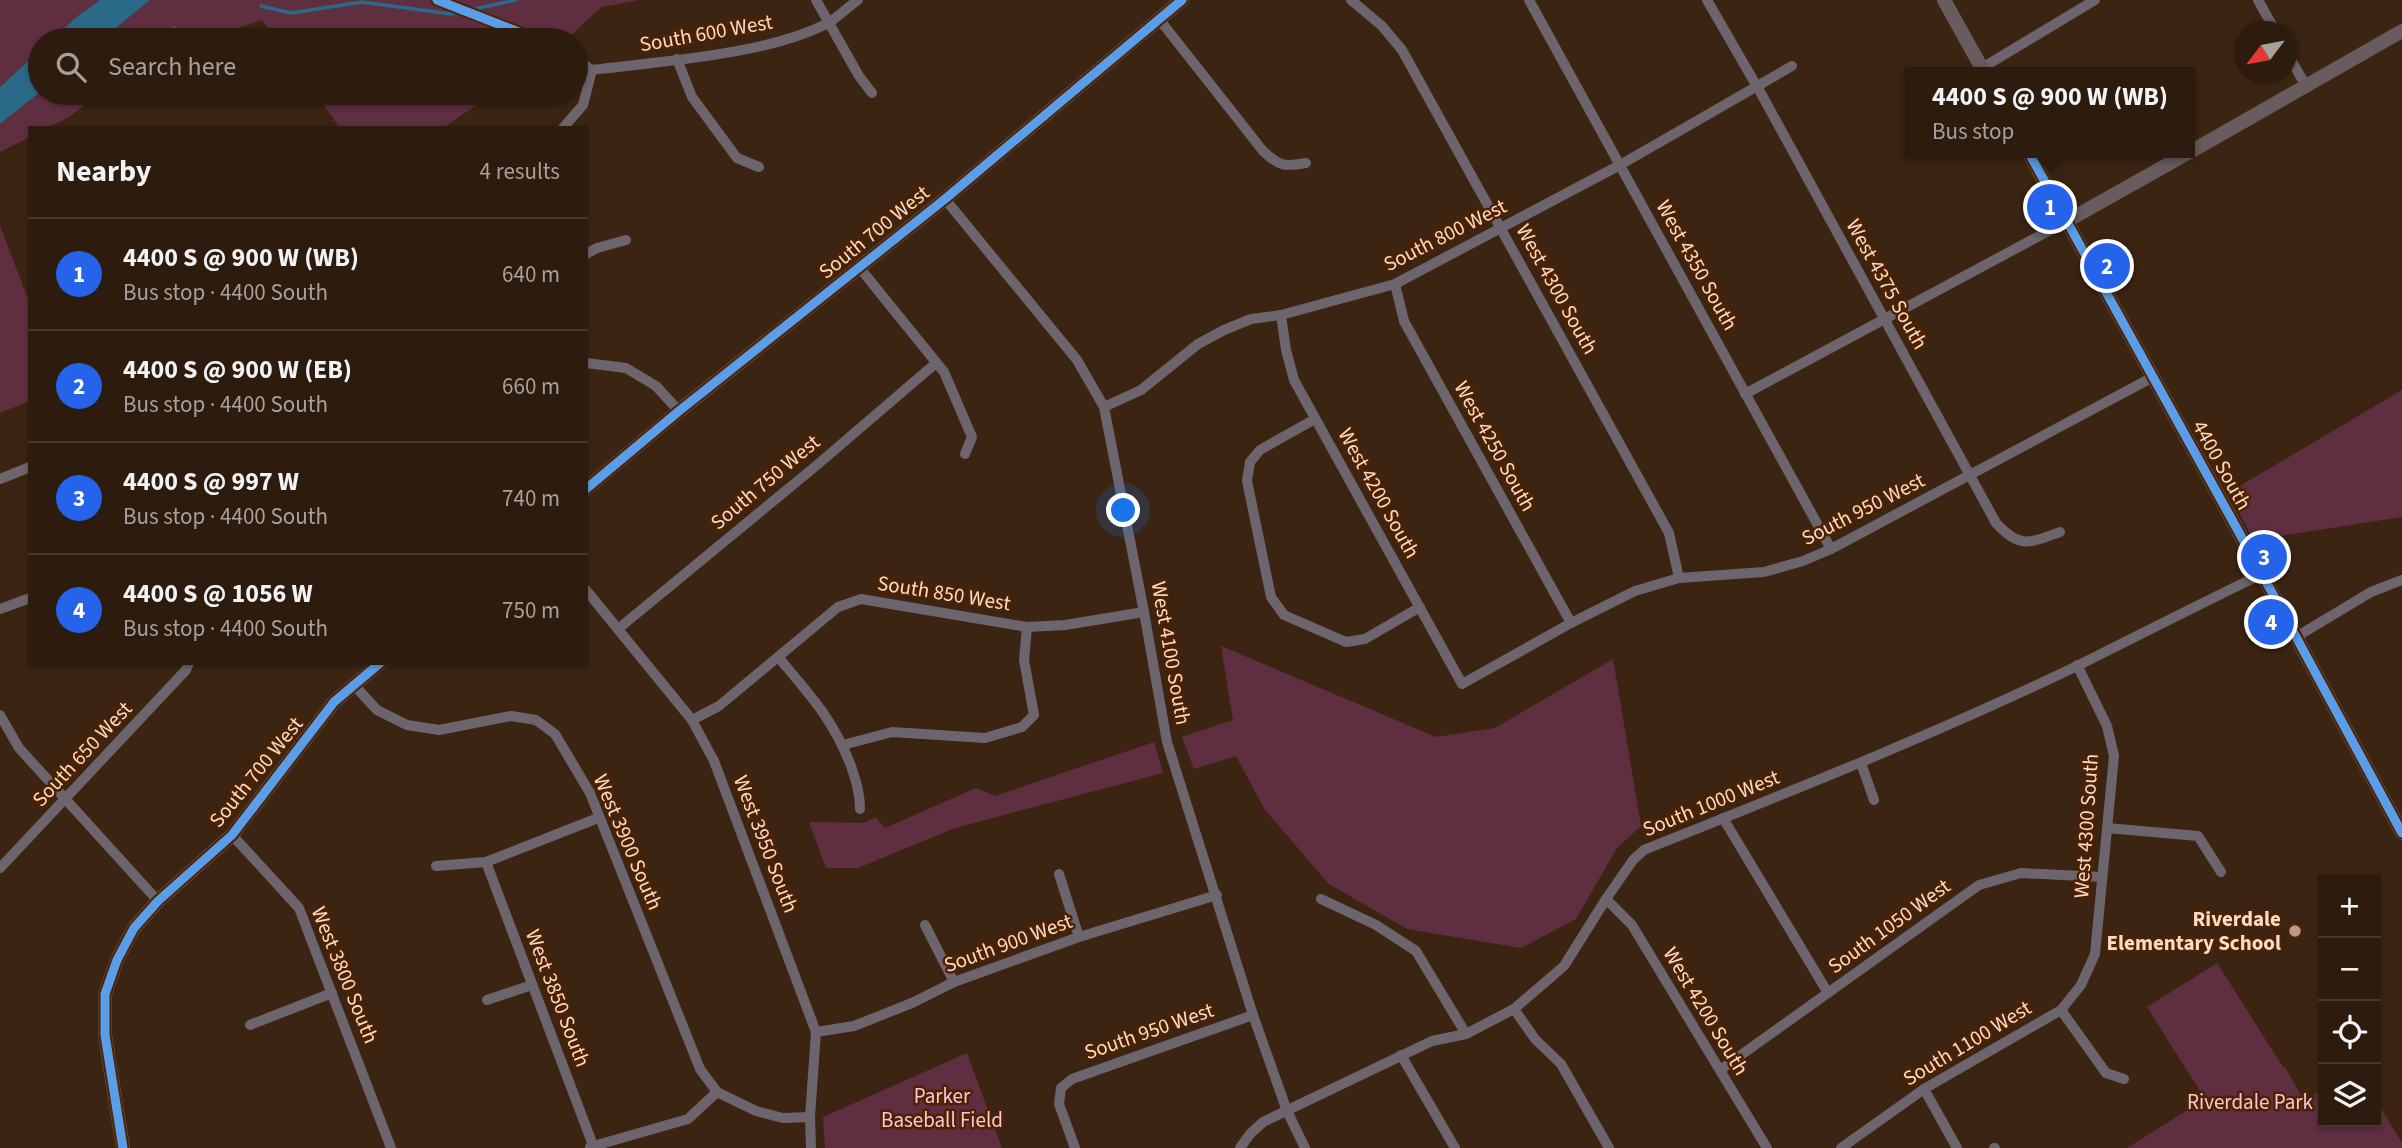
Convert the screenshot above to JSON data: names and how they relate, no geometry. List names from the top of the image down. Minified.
{"streets":{"street":["South 600 West","South 700 West","South 800 West","West 4350 South","West 4375 South","West 4300 South","West 4250 South","4400 South","South 750 West","West 4200 South","South 950 West","South 850 West","West 4100 South","South 650 West","South 1000 West","West 3900 South","West 3950 South","South 1050 West","South 900 West","West 3800 South","West 3850 South","South 1100 West"]},"crossings":[["South 700 West","West 4100 South"],["South 700 West","West 3900 South"],["South 700 West","West 3800 South"],["South 800 West","West 4350 South"],["South 800 West","West 4375 South"],["South 800 West","West 4300 South"],["South 800 West","West 4250 South"],["South 800 West","West 4200 South"],["South 800 West","West 4100 South"],["West 4350 South","South 950 West"],["West 4375 South","South 950 West"],["West 4300 South","South 950 West"],["West 4300 South","South 1000 West"],["West 4300 South","South 1050 West"],["West 4300 South","South 1100 West"],["West 4250 South","South 950 West"],["4400 South","South 950 West"],["4400 South","South 1000 West"],["South 750 West","West 3950 South"],["West 4200 South","South 950 West"],["West 4200 South","South 1000 West"],["West 4200 South","South 1050 West"],["South 950 West","West 4100 South"],["South 850 West","West 4100 South"],["South 850 West","West 3950 South"],["West 4100 South","South 1000 West"],["West 4100 South","South 900 West"],["West 3950 South","South 900 West"]],"parks":["Parker Baseball Field","Riverdale Park"],"places":["Riverdale Elementary School"],"north":"bottom left","page":{"search":"Search here","popup":["4400 S @ 900 W (WB)","Bus stop"],"heading":["Nearby","4 results"],"pins":["1","2","3","4"],"list":[{"mark":"1","name":"4400 S @ 900 W (WB)","note":"Bus stop · 4400 South","value":"640 m"},{"mark":"2","name":"4400 S @ 900 W (EB)","note":"Bus stop · 4400 South","value":"660 m"},{"mark":"3","name":"4400 S @ 997 W","note":"Bus stop · 4400 South","value":"740 m"},{"mark":"4","name":"4400 S @ 1056 W","note":"Bus stop · 4400 South","value":"750 m"}],"map_buttons":["+","−"]}}
